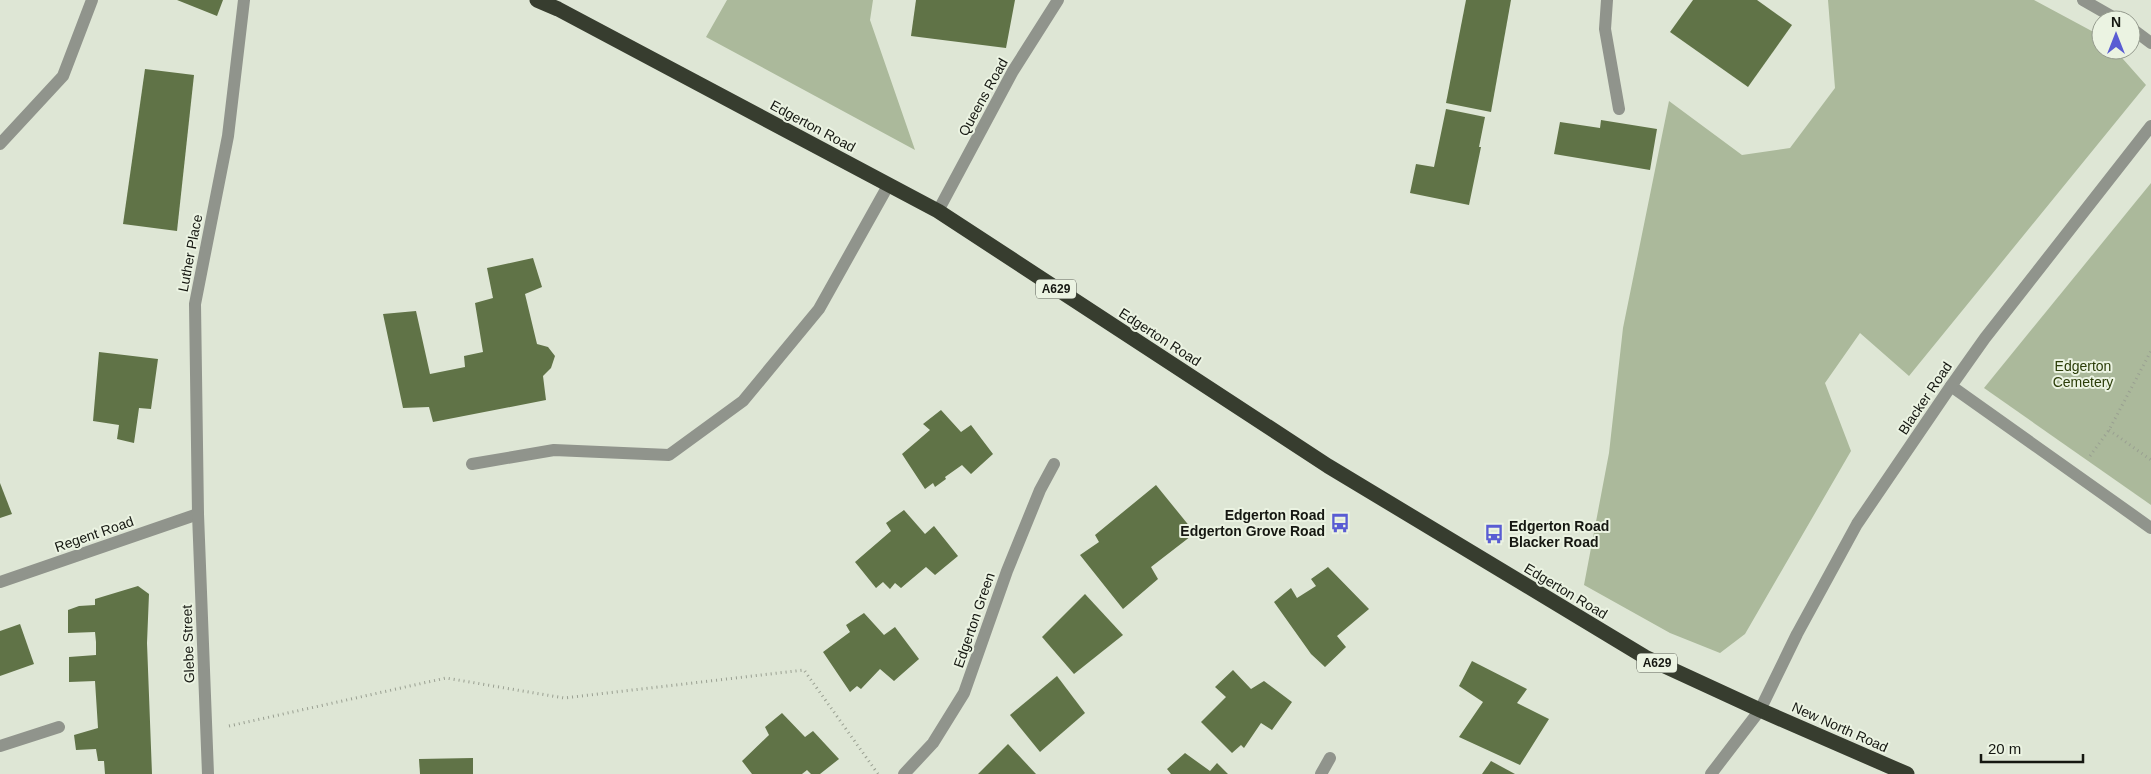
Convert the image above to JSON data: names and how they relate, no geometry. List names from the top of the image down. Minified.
{"streets":{"highway":["Edgerton Road","A629","New North Road"],"street":["Queens Road","Luther Place","Blacker Road","Regent Road","Edgerton Green","Glebe Street"]},"crossings":[["Queens Road","Edgerton Road"],["Edgerton Road","Blacker Road"],["Edgerton Road","New North Road"],["Luther Place","Regent Road"],["Luther Place","Glebe Street"],["Blacker Road","New North Road"],["Regent Road","Glebe Street"]],"parks":["Edgerton Cemetery"],"places":{"bus stop":["Edgerton Road Edgerton Grove Road","Edgerton Road Blacker Road"]},"scale_bar":"20 m","north":"top"}
